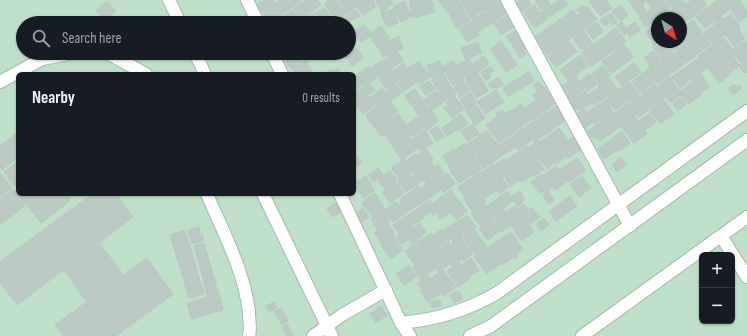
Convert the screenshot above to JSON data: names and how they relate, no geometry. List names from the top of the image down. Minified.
{"north":"bottom right","page":{"search":"Search here","heading":["Nearby","0 results"],"map_buttons":["+","−"]}}
